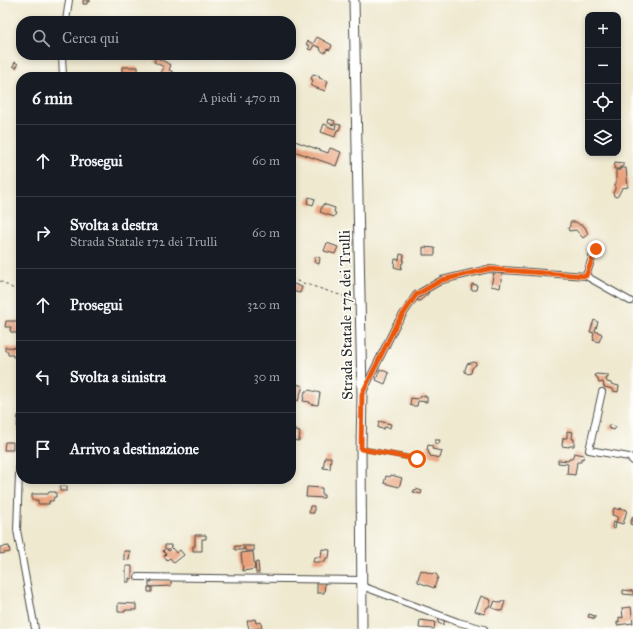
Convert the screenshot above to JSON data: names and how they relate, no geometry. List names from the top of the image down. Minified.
{"streets":{"main road":["Strada Statale 172 dei Trulli"]},"page":{"map_buttons":["+","−"],"search":"Cerca qui","heading":["6 min","A piedi · 470 m"],"list":[["Prosegui","60 m"],["Svolta a destra","Strada Statale 172 dei Trulli","60 m"],["Prosegui","320 m"],["Svolta a sinistra","30 m"],"Arrivo a destinazione"]}}
